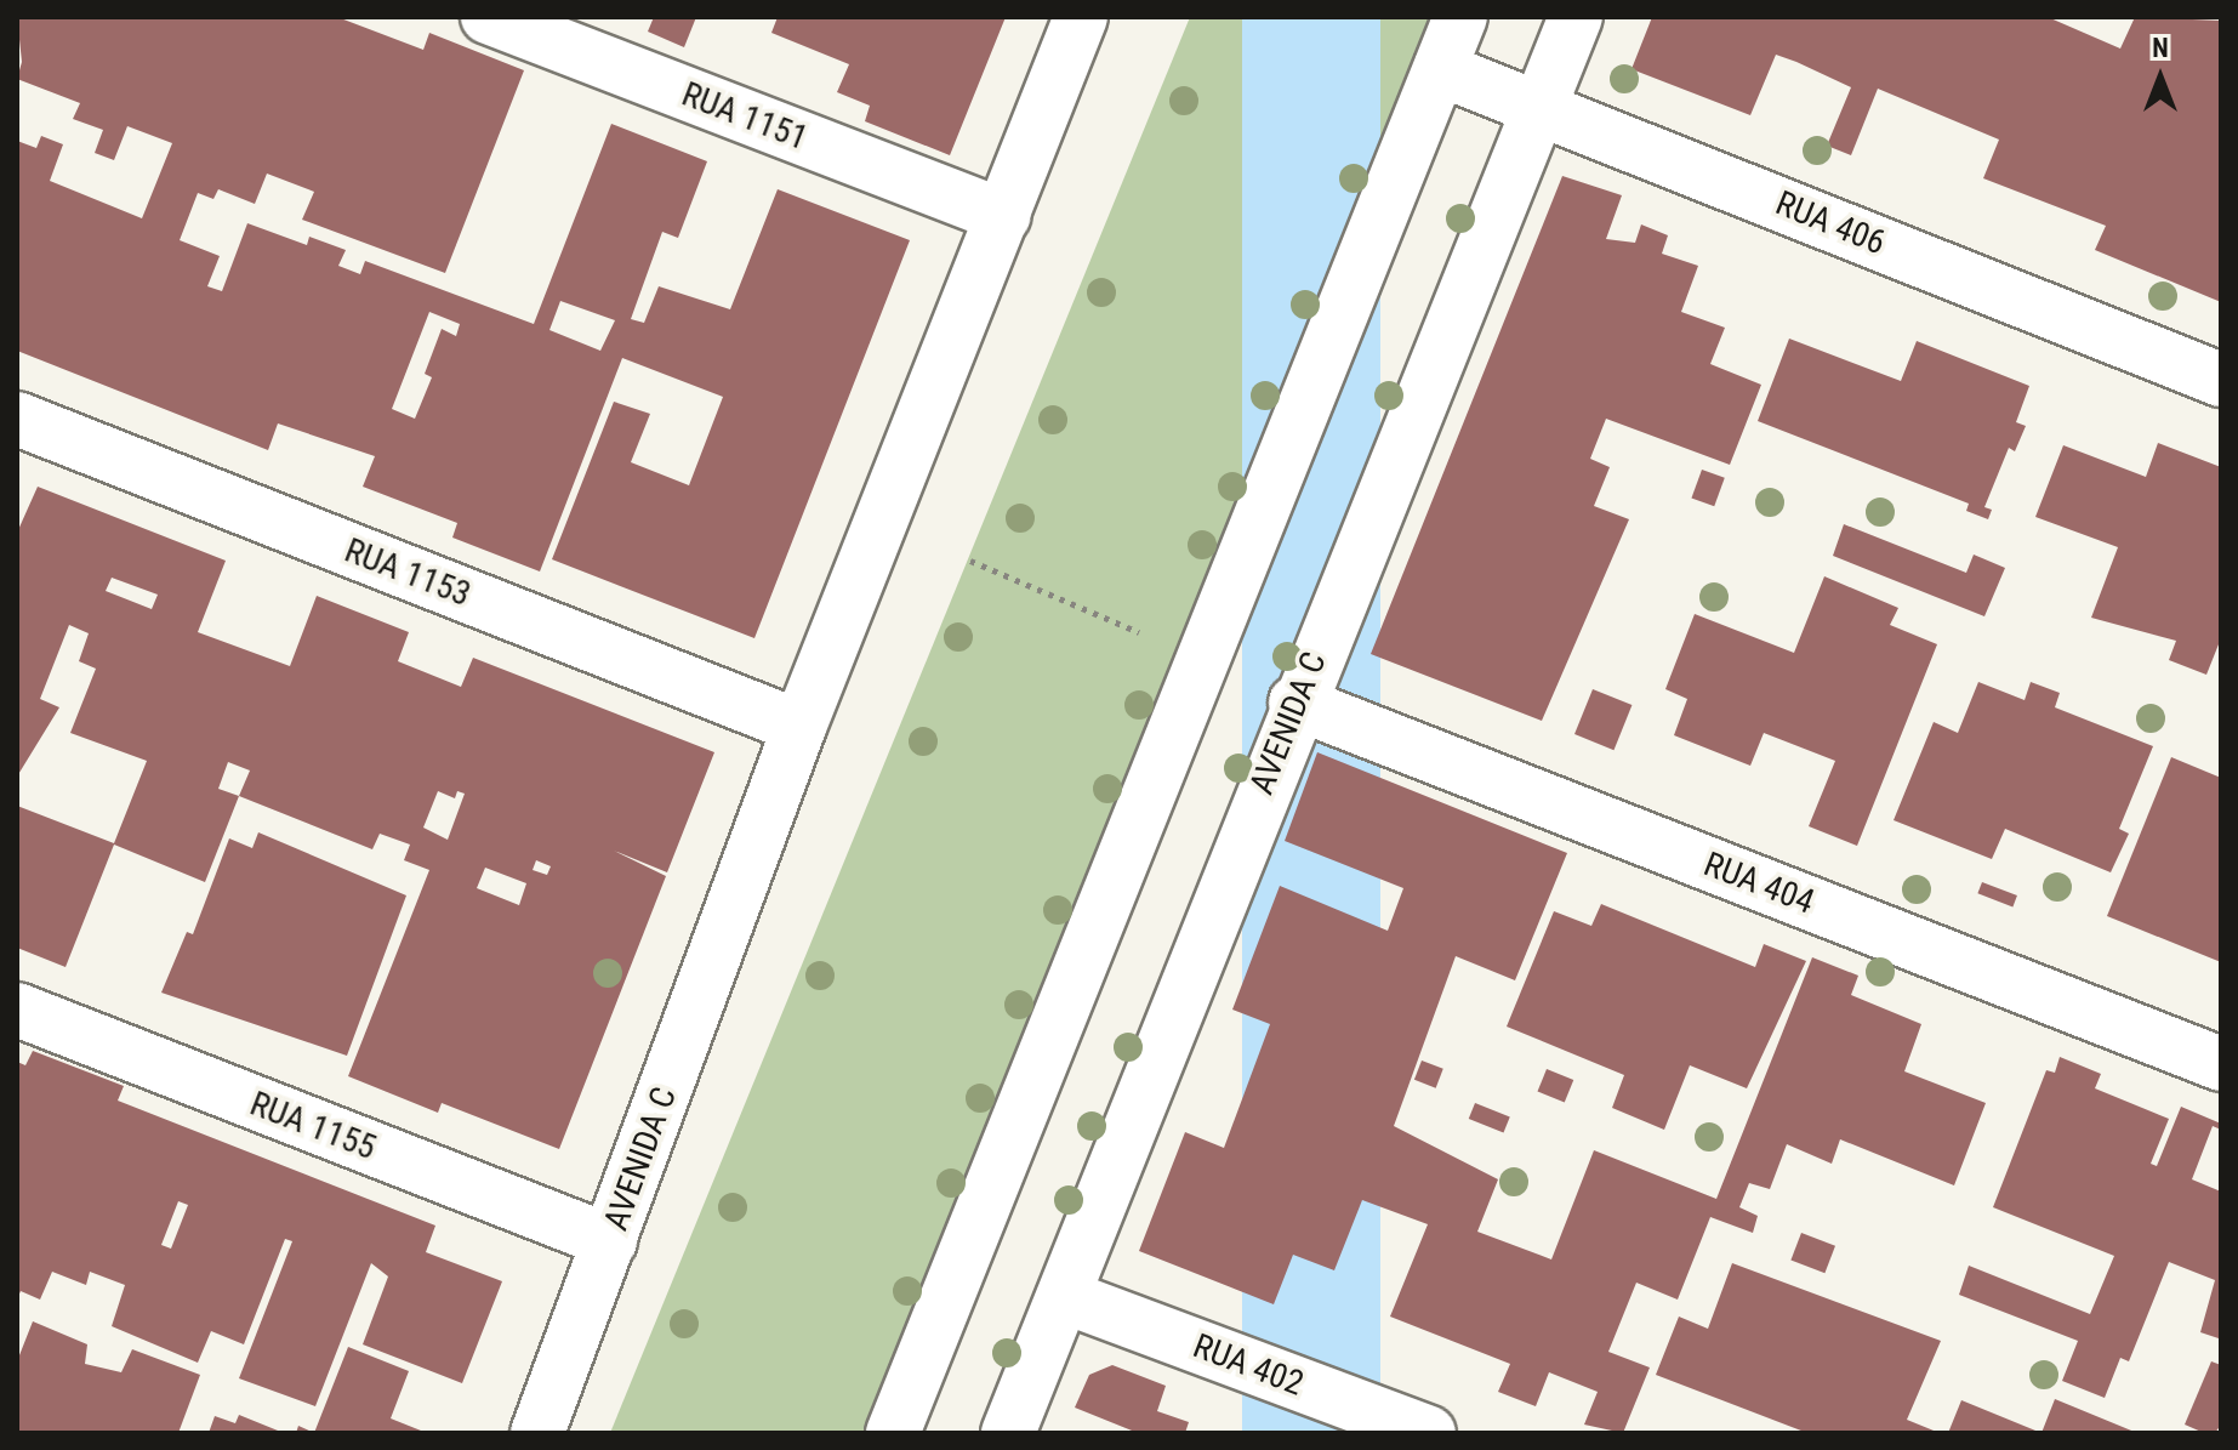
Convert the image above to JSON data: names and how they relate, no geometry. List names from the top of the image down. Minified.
{"streets":{"street":["RUA 1151","RUA 406","RUA 1153","AVENIDA C","RUA 404","RUA 1155","RUA 402"]},"crossings":[["RUA 1151","AVENIDA C"],["RUA 406","AVENIDA C"],["RUA 1153","AVENIDA C"],["AVENIDA C","RUA 404"],["AVENIDA C","RUA 1155"],["AVENIDA C","RUA 402"]],"north":"top"}
